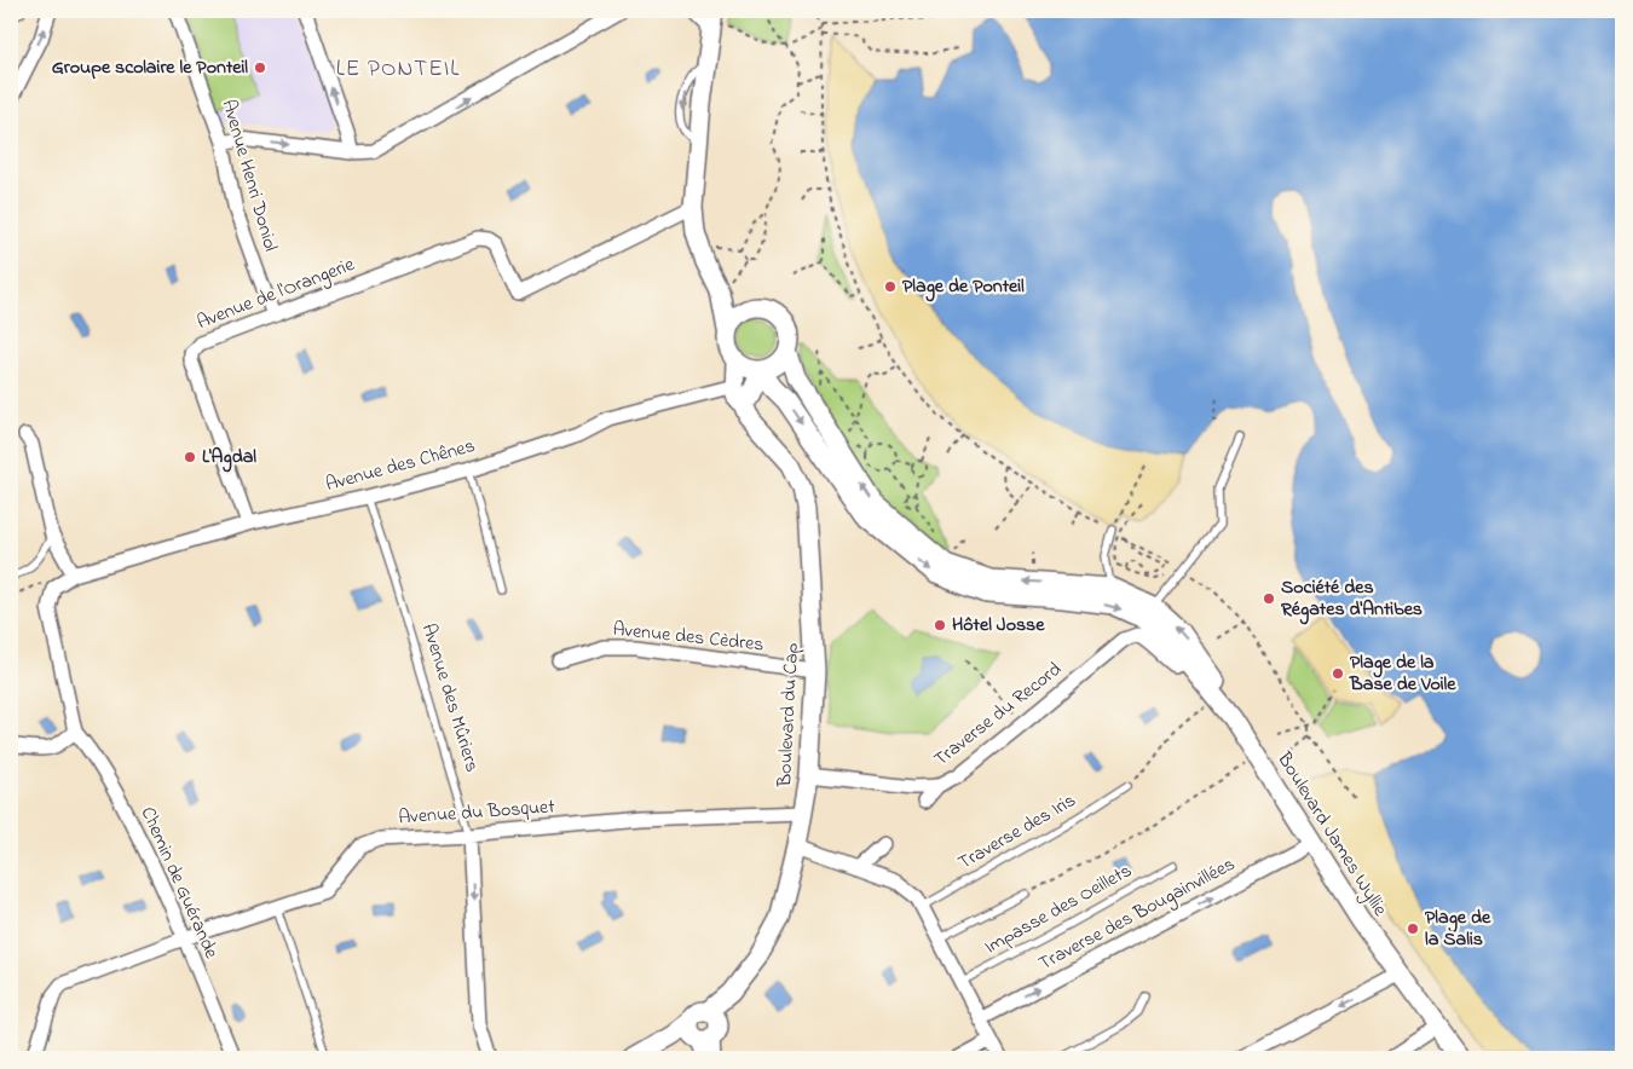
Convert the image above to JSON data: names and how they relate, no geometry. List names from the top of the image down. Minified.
{"streets":{"street":["Avenue Henri Doniol","Avenue de l'Orangerie","Avenue des Chênes","Avenue des Cèdres","Avenue des Mûriers","Boulevard du Cap","Traverse du Record","Avenue du Bosquet","Boulevard James Wyllie","Chemin de Guérande","Traverse des Bougainvillées"],"lane":["Traverse des Iris","Impasse des Oeillets"]},"crossings":[["Avenue Henri Doniol","Avenue de l'Orangerie"],["Avenue de l'Orangerie","Avenue des Chênes"],["Avenue des Chênes","Avenue des Mûriers"],["Avenue des Chênes","Boulevard du Cap"],["Avenue des Chênes","Chemin de Guérande"],["Avenue des Cèdres","Boulevard du Cap"],["Avenue des Mûriers","Avenue du Bosquet"],["Boulevard du Cap","Traverse du Record"],["Boulevard du Cap","Avenue du Bosquet"],["Boulevard du Cap","Boulevard James Wyllie"],["Traverse du Record","Boulevard James Wyllie"],["Avenue du Bosquet","Chemin de Guérande"],["Boulevard James Wyllie","Traverse des Bougainvillées"]],"one_way":["Avenue des Mûriers","Traverse des Bougainvillées"],"districts":["LE PONTEIL"],"places":["Groupe scolaire le Ponteil","Plage de Ponteil","L'Agdal","Société des Régates d'Antibes","Hôtel Josse","Plage de la Base de Voile","Plage de la Salis"]}
